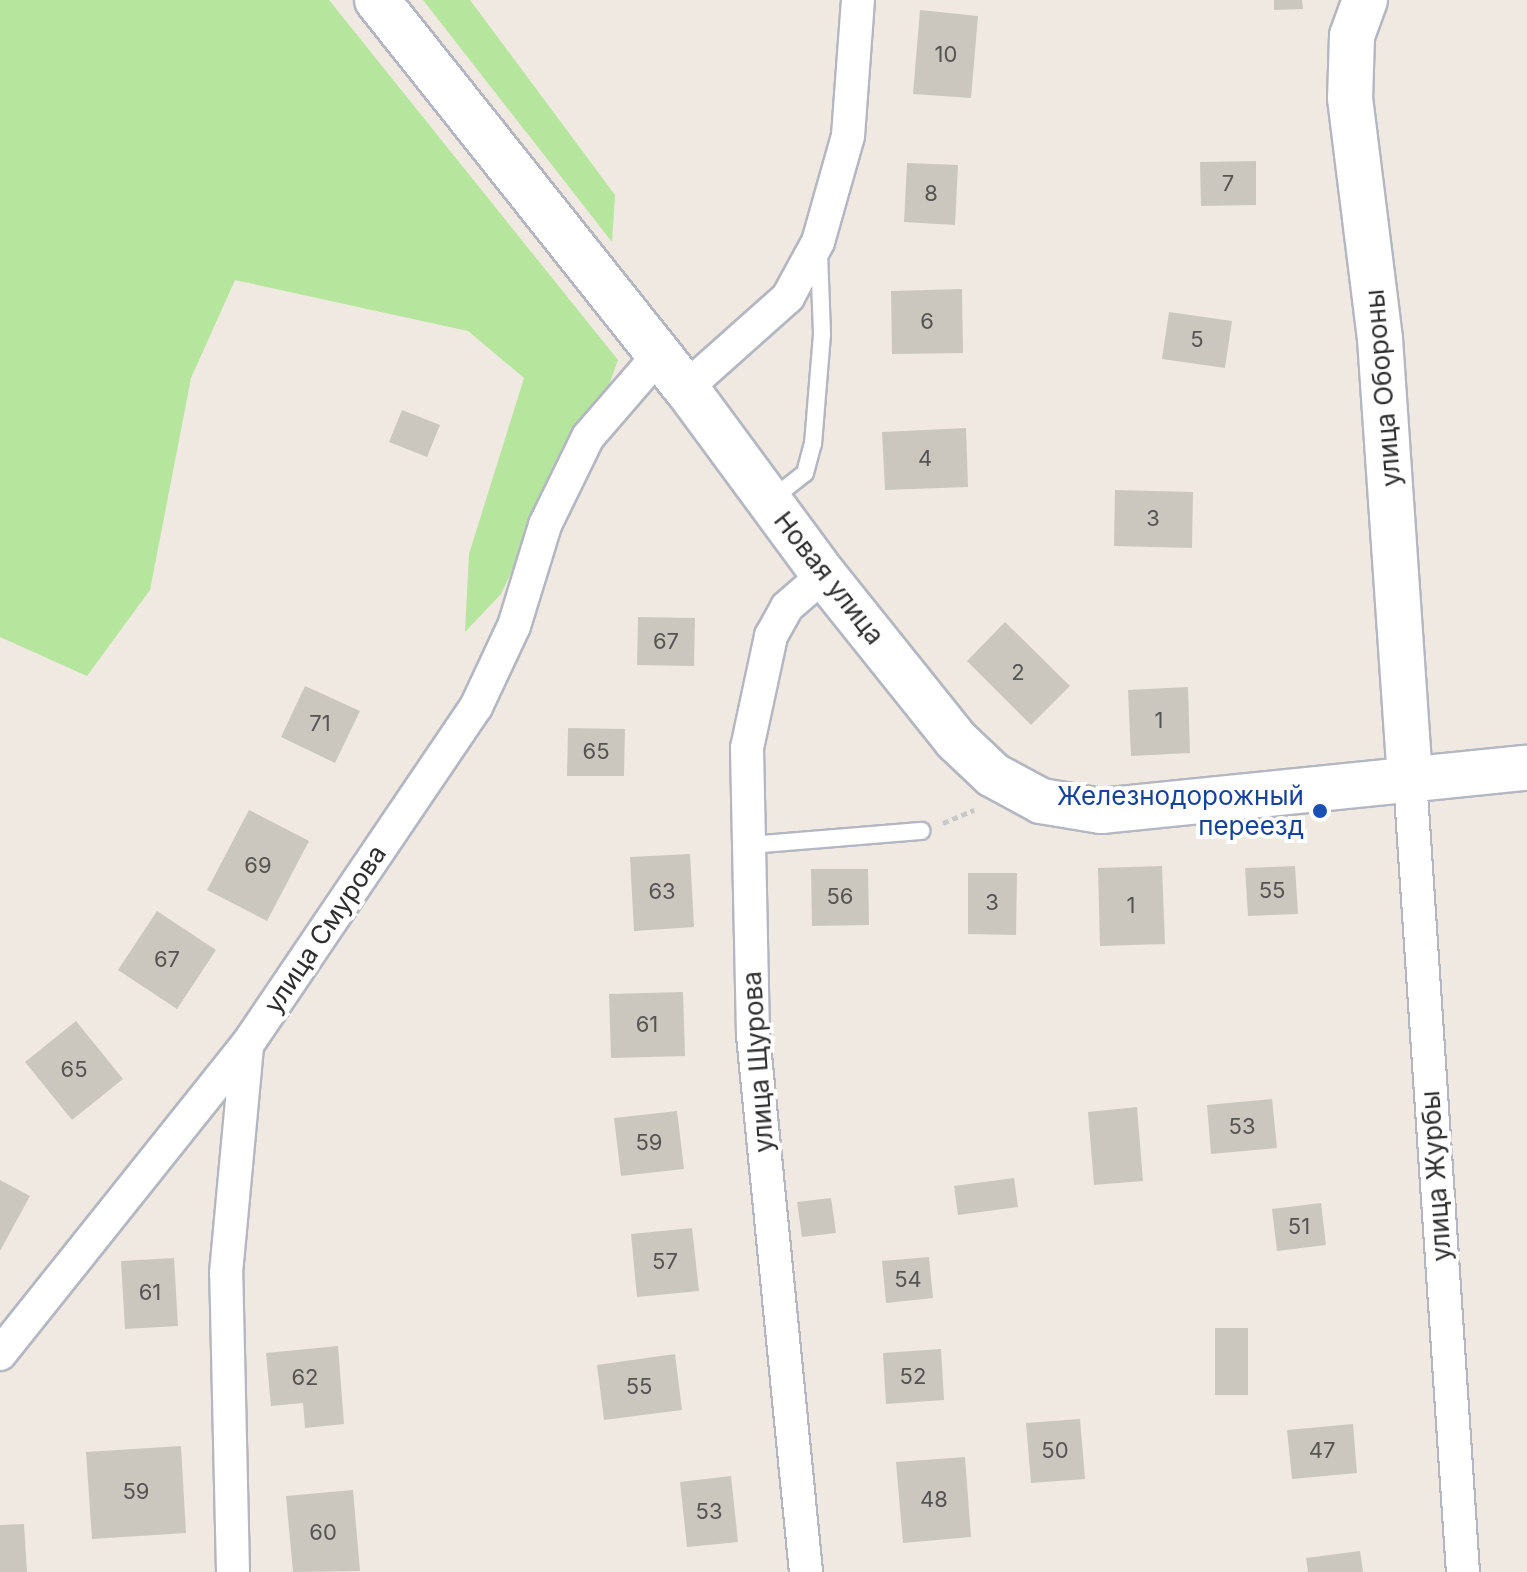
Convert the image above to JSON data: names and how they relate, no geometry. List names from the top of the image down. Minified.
{"streets":{"street":["улица Обороны","Новая улица","улица Смурова","улица Щурова","улица Журбы"]},"crossings":[["улица Обороны","Новая улица"],["улица Обороны","улица Журбы"],["Новая улица","улица Смурова"],["Новая улица","улица Щурова"],["Новая улица","улица Журбы"]],"places":["Железнодорожный переезд"],"house_numbers":["10","7","8","6","5","4","3","67","2","1","71","65","69","55","63","56","3","1","67","61","65","53","59","51","57","54","61","52","62","55","50","47","59","48","53","60"]}
